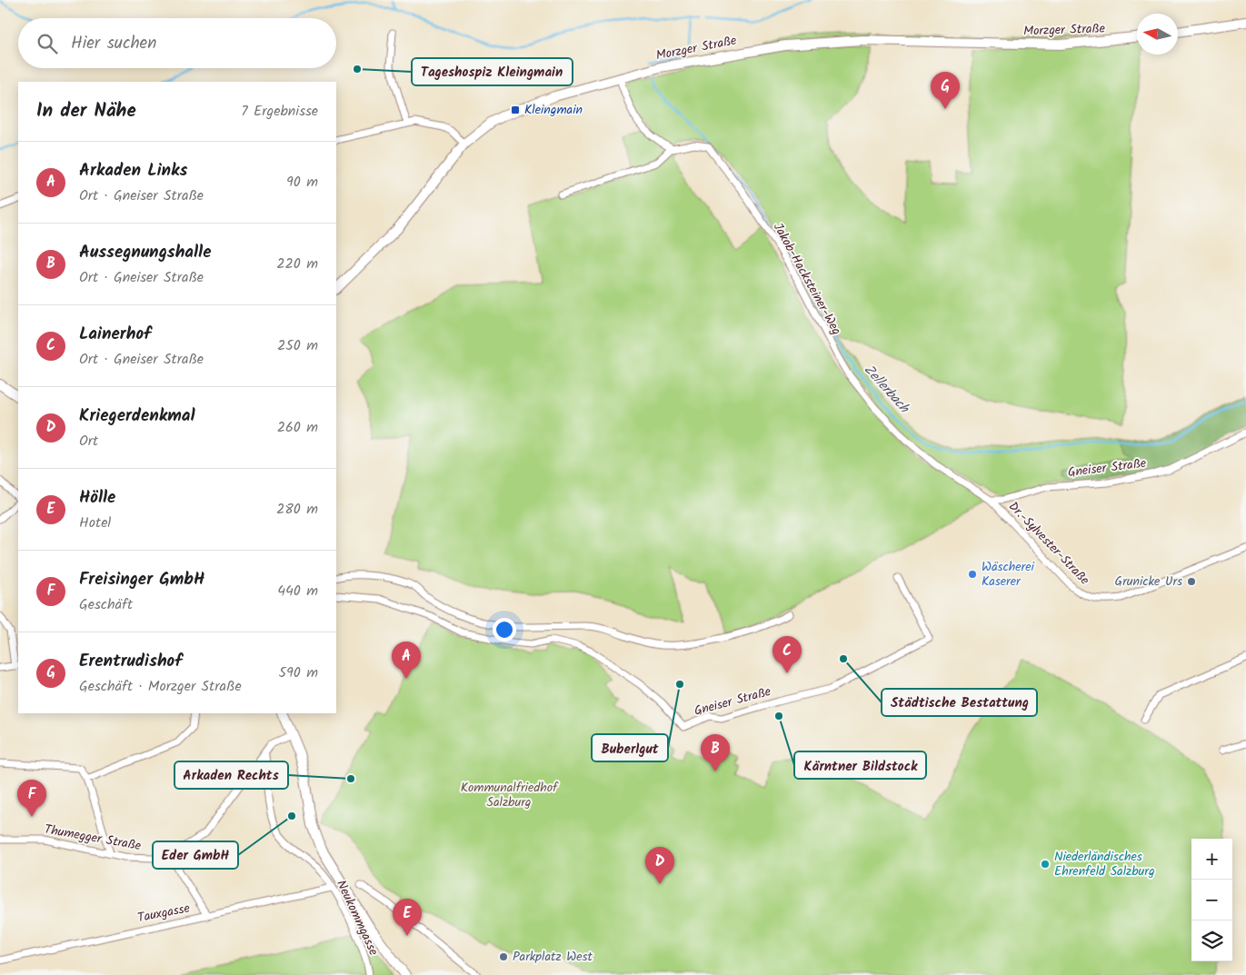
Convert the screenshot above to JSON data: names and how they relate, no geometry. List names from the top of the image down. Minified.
{"streets":{"street":["Morzger Straße","Jakob-Hacksteiner-Weg","Gneiser Straße","Dr.-Sylvester-Straße","Thumegger Straße","Tauxgasse","Neukommgasse"]},"crossings":[["Jakob-Hacksteiner-Weg","Gneiser Straße"],["Jakob-Hacksteiner-Weg","Dr.-Sylvester-Straße"],["Gneiser Straße","Dr.-Sylvester-Straße"],["Thumegger Straße","Neukommgasse"],["Tauxgasse","Neukommgasse"]],"water":["Zellerbach"],"parks":["Kommunalfriedhof Salzburg"],"places":{"other":["Tageshospiz Kleingmain","Wäscherei Kaserer","Grunicke Urs","Städtische Bestattung","Buberlgut","Kärntner Bildstock","Arkaden Rechts","Eder GmbH","Niederländisches Ehrenfeld Salzburg","Parkplatz West"],"transit":["Kleingmain"]},"north":"left","page":{"search":"Hier suchen","pins":["G","C","A","B","F","D","E"],"heading":["In der Nähe","7 Ergebnisse"],"list":[{"mark":"A","name":"Arkaden Links","note":"Ort · Gneiser Straße","value":"90 m"},{"mark":"B","name":"Aussegnungshalle","note":"Ort · Gneiser Straße","value":"220 m"},{"mark":"C","name":"Lainerhof","note":"Ort · Gneiser Straße","value":"250 m"},{"mark":"D","name":"Kriegerdenkmal","note":"Ort","value":"260 m"},{"mark":"E","name":"Hölle","note":"Hotel","value":"280 m"},{"mark":"F","name":"Freisinger GmbH","note":"Geschäft","value":"440 m"},{"mark":"G","name":"Erentrudishof","note":"Geschäft · Morzger Straße","value":"590 m"}],"map_buttons":["+","−"]}}
